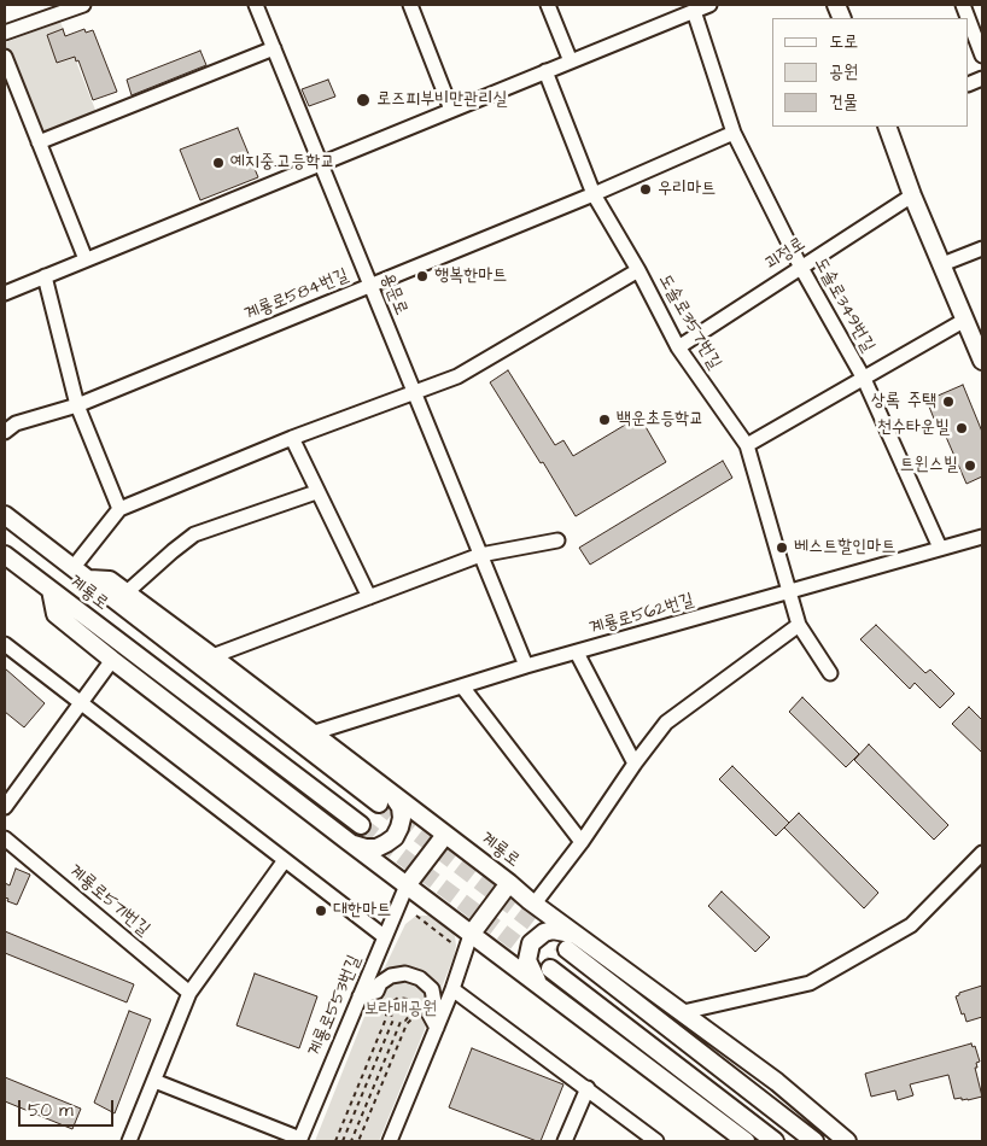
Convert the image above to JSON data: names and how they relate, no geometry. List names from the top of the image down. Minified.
{"streets":{"main road":["계룡로"],"street":["괴정로","용문로","계룡로584번길","도솔로349번길","도솔로357번길","계룡로562번길","계룡로571번길","계룡로553번길"]},"crossings":[["괴정로","도솔로349번길"],["괴정로","도솔로357번길"],["용문로","계룡로584번길"],["용문로","계룡로562번길"],["계룡로584번길","도솔로349번길"],["계룡로584번길","도솔로357번길"],["도솔로349번길","계룡로562번길"],["도솔로357번길","계룡로562번길"],["계룡로","계룡로562번길"],["계룡로","계룡로553번길"]],"parks":["보라매공원"],"places":["로즈피부비만관리실","예지중.고등학교","우리마트","행복한마트","상록 주택","백운초등학교","천수타운빌","트윈스빌","베스트할인마트","대한마트"],"legend":["도로","공원","건물"],"scale_bar":"50 m"}
